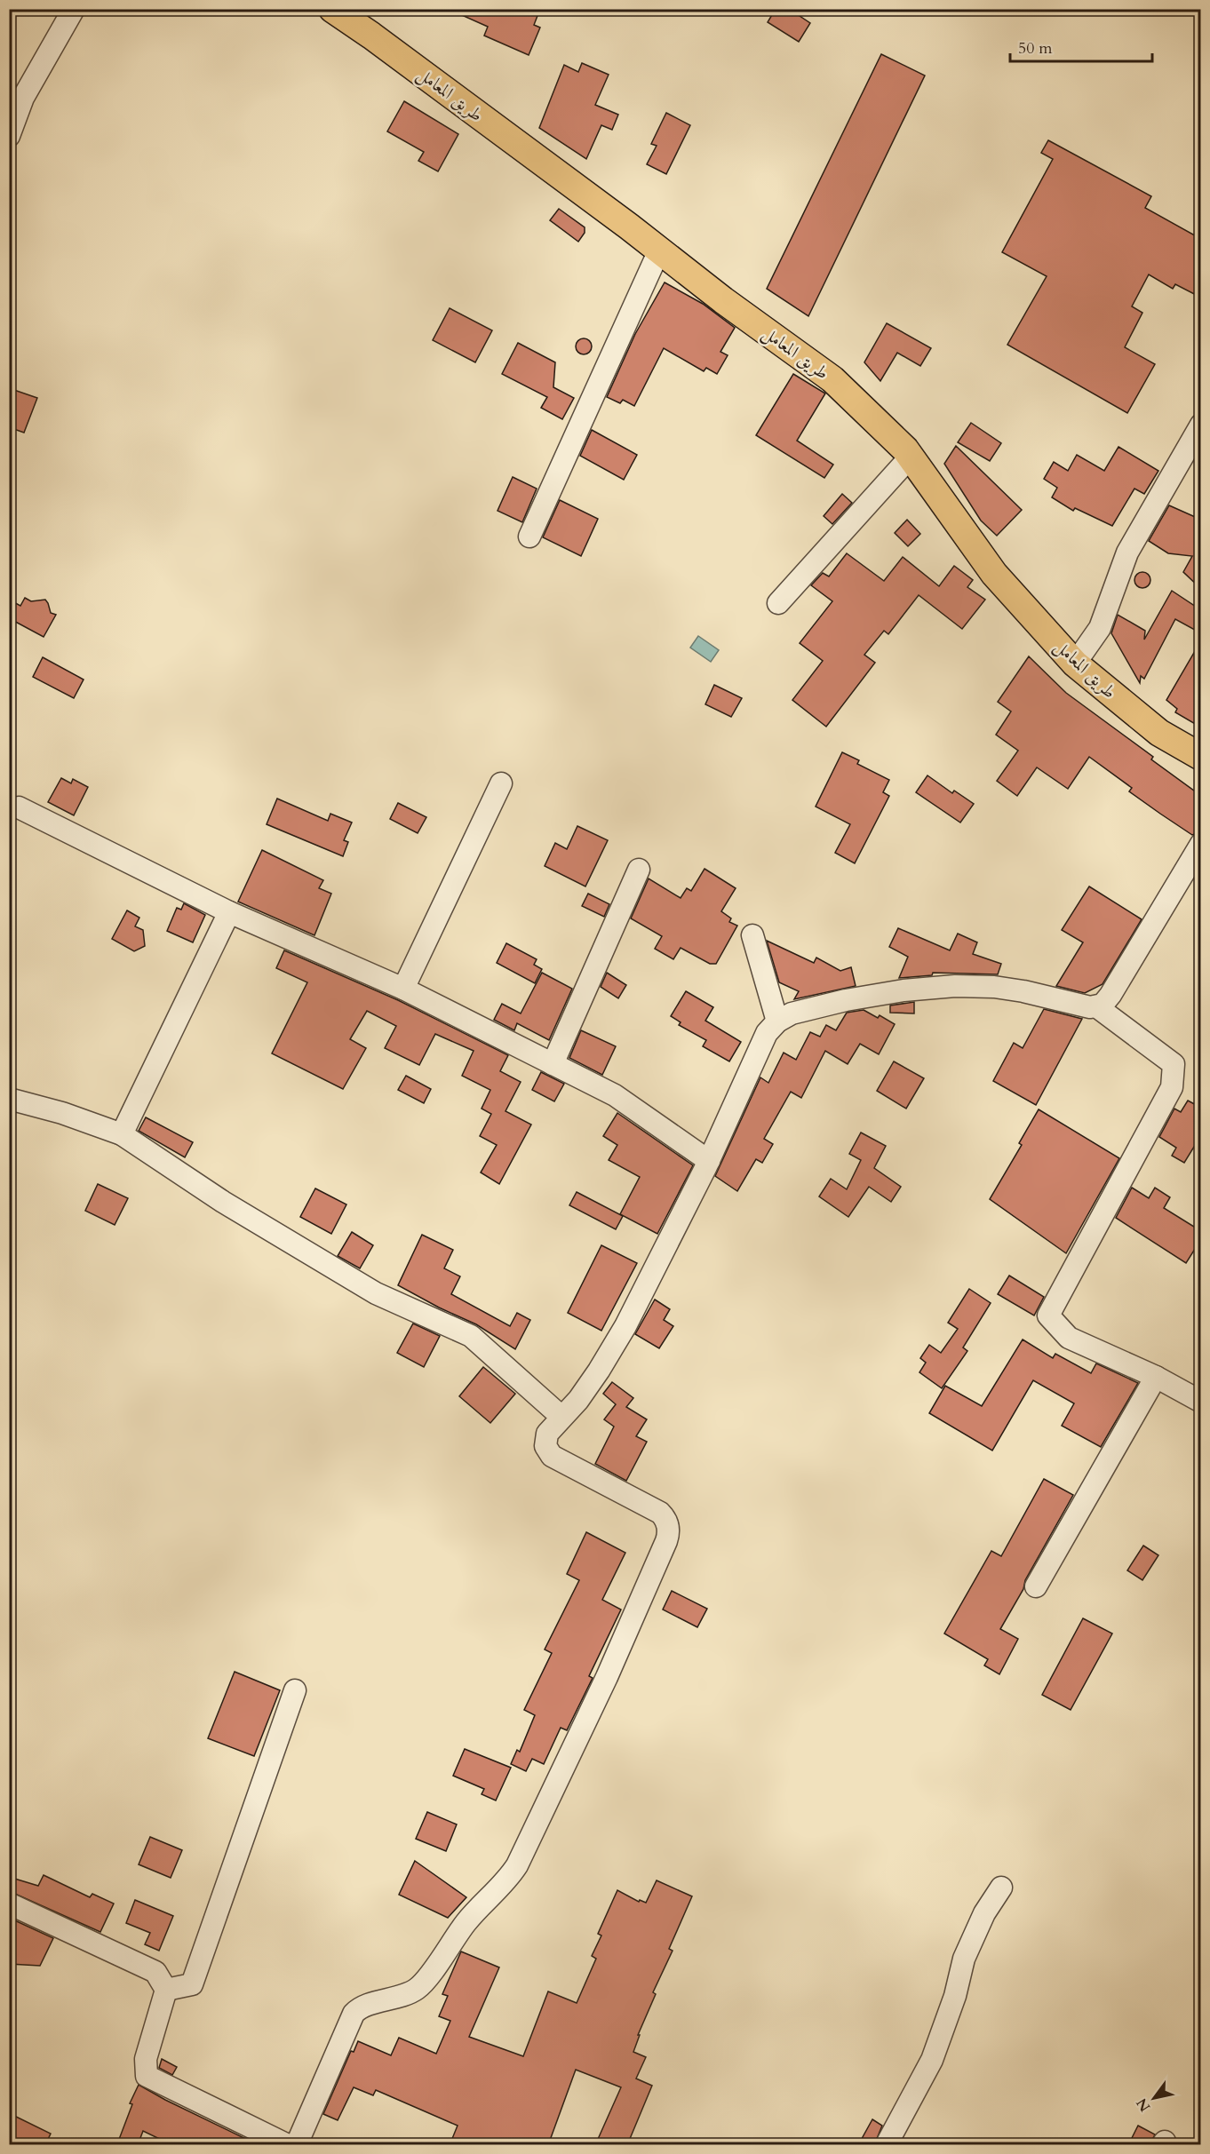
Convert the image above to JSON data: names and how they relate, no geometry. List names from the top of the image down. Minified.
{"streets":{"main road":["طريق المعامل"]},"scale_bar":"50 m","north":"bottom left"}
